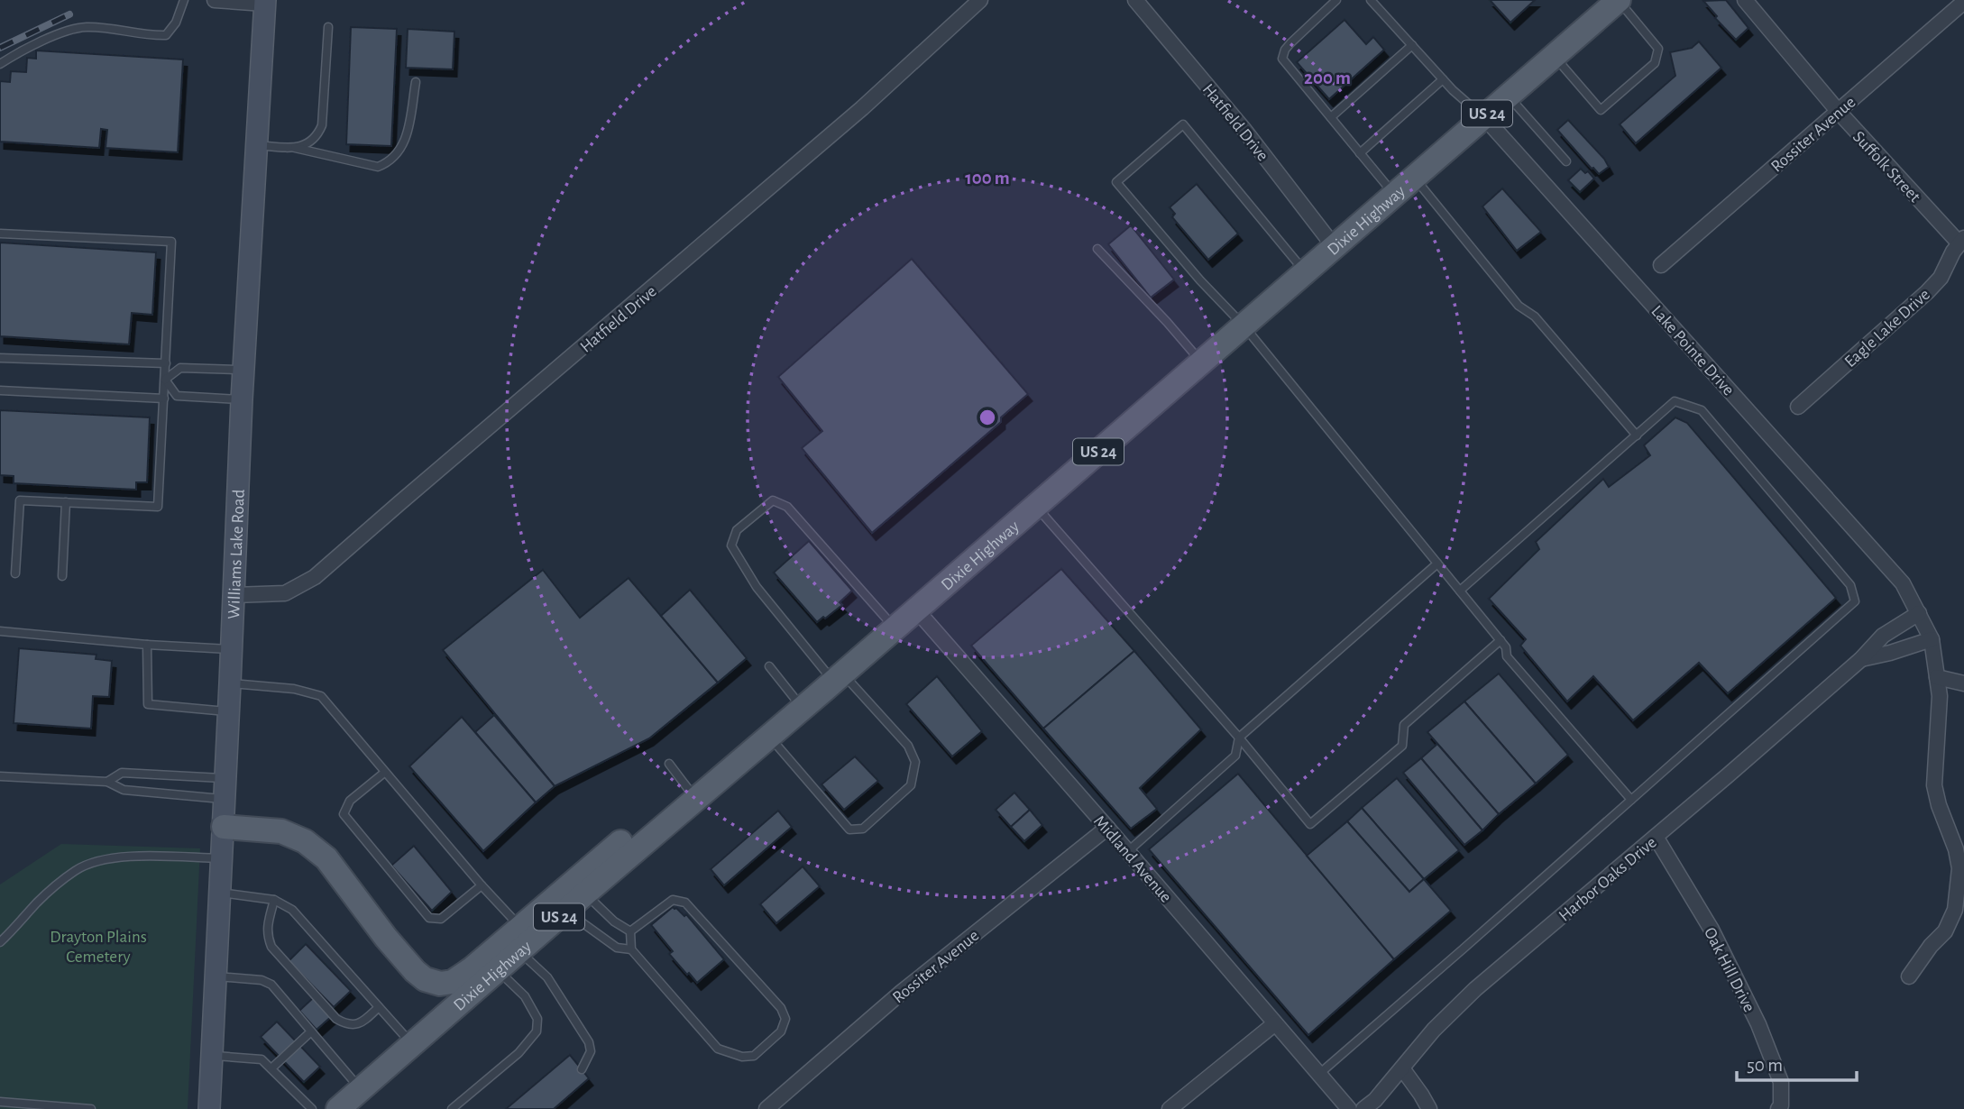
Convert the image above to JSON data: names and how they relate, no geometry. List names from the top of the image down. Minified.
{"streets":{"main road":["US 24","Dixie Highway","Williams Lake Road"],"street":["Hatfield Drive","Rossiter Avenue","Suffolk Street","Eagle Lake Drive","Lake Pointe Drive","Midland Avenue","Harbor Oaks Drive","Oak Hill Drive"]},"crossings":[["Hatfield Drive","Dixie Highway"],["Hatfield Drive","Williams Lake Road"],["Rossiter Avenue","Suffolk Street"],["Rossiter Avenue","Midland Avenue"],["Suffolk Street","Eagle Lake Drive"],["Dixie Highway","Lake Pointe Drive"],["Dixie Highway","Midland Avenue"],["Lake Pointe Drive","Harbor Oaks Drive"],["Harbor Oaks Drive","Oak Hill Drive"]],"parks":["Drayton Plains Cemetery"],"scale_bar":"50 m","rings":["200 m","100 m"]}
